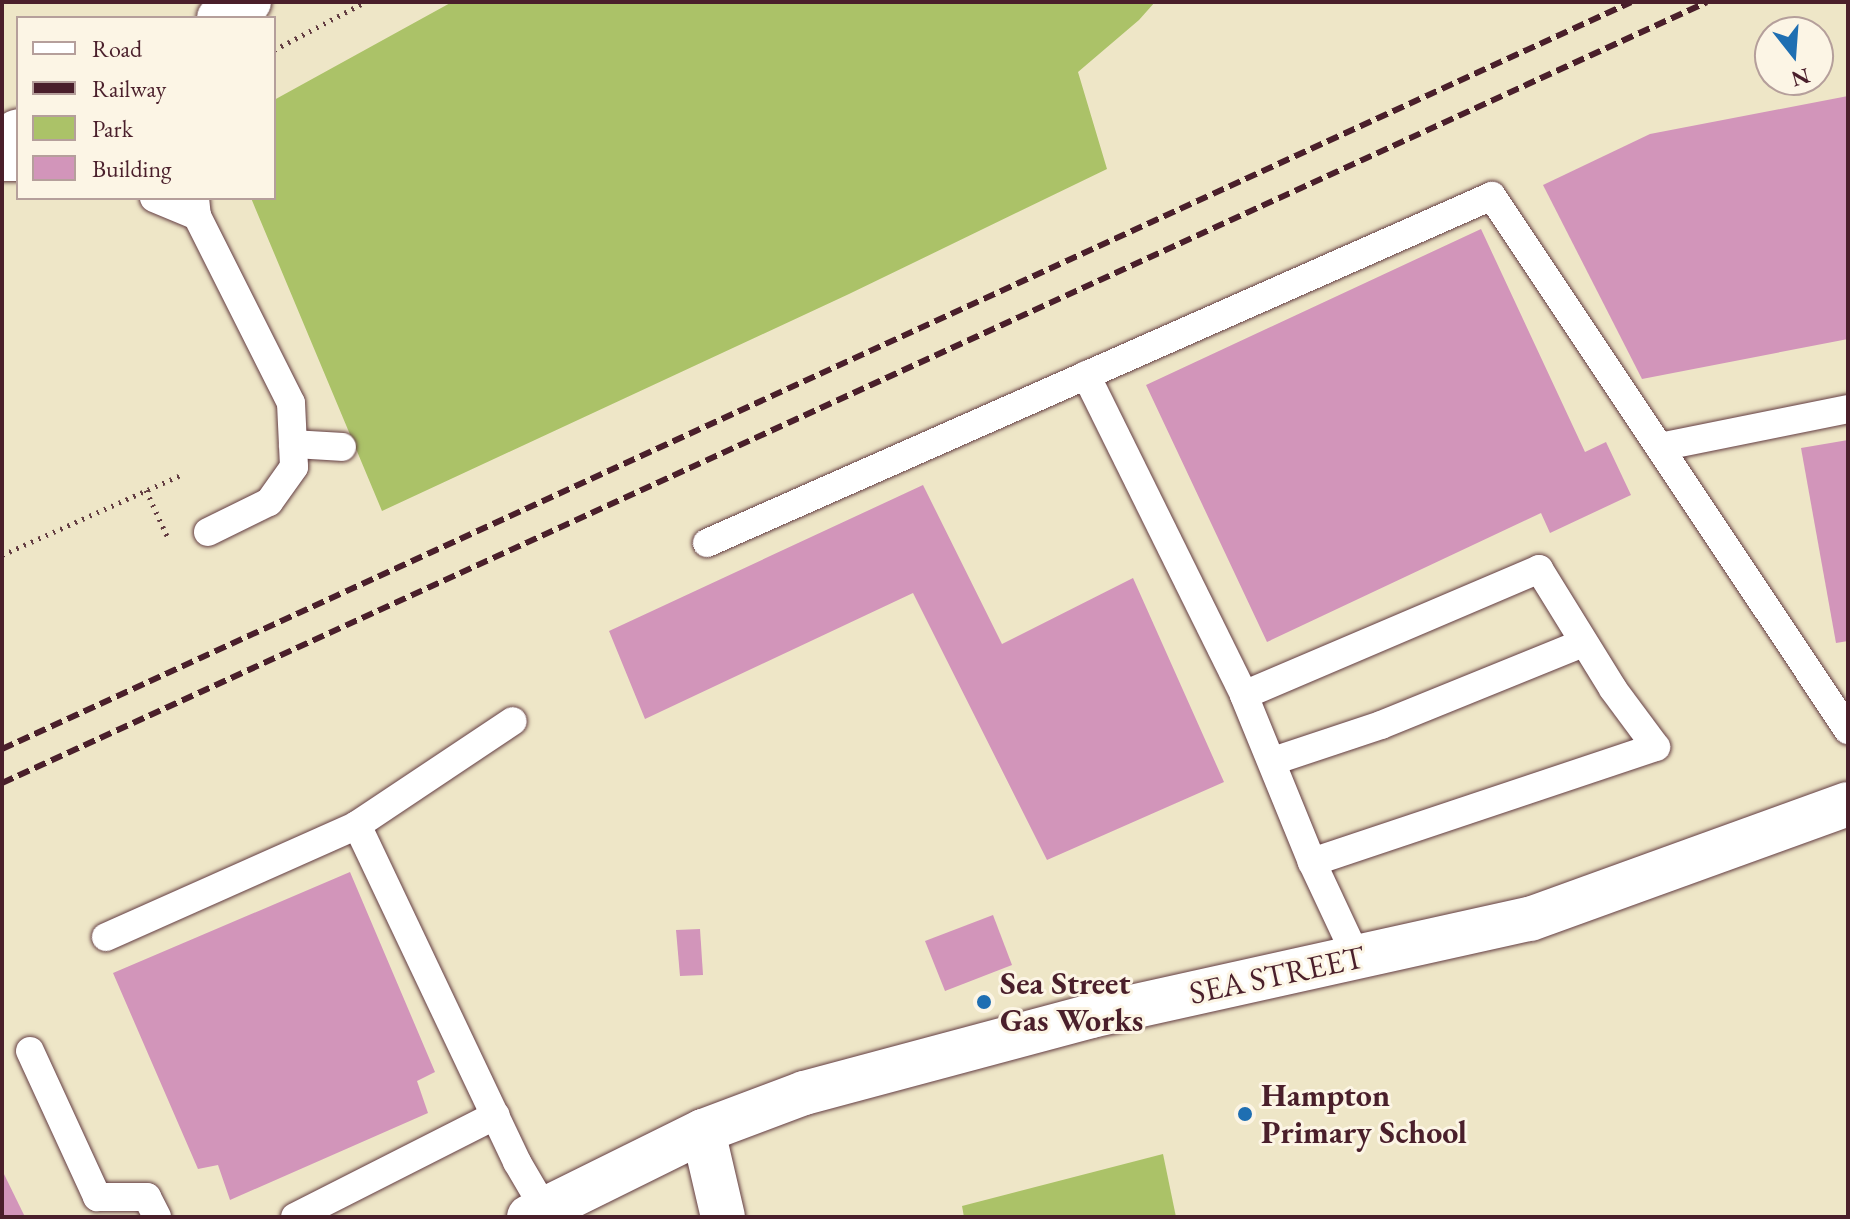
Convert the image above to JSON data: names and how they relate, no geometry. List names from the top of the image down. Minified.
{"streets":{"main road":["SEA STREET"]},"places":["Sea Street Gas Works","Hampton Primary School"],"legend":["Road","Railway","Park","Building"],"north":"bottom"}
